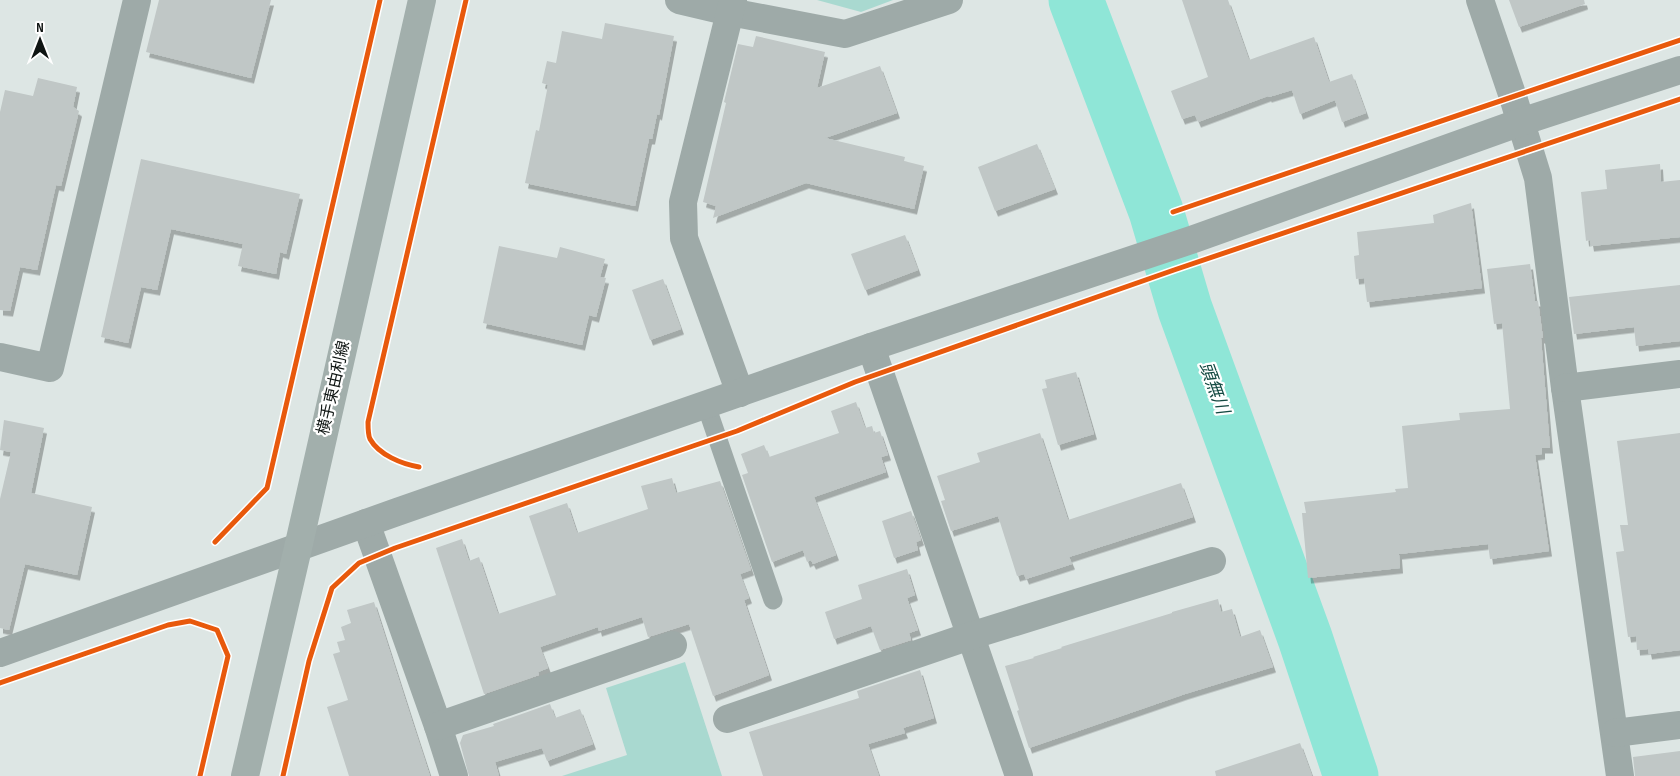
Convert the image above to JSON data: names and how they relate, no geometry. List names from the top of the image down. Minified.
{"streets":{"main road":["横手東由利線"]},"water":["頭無川"],"north":"top"}
